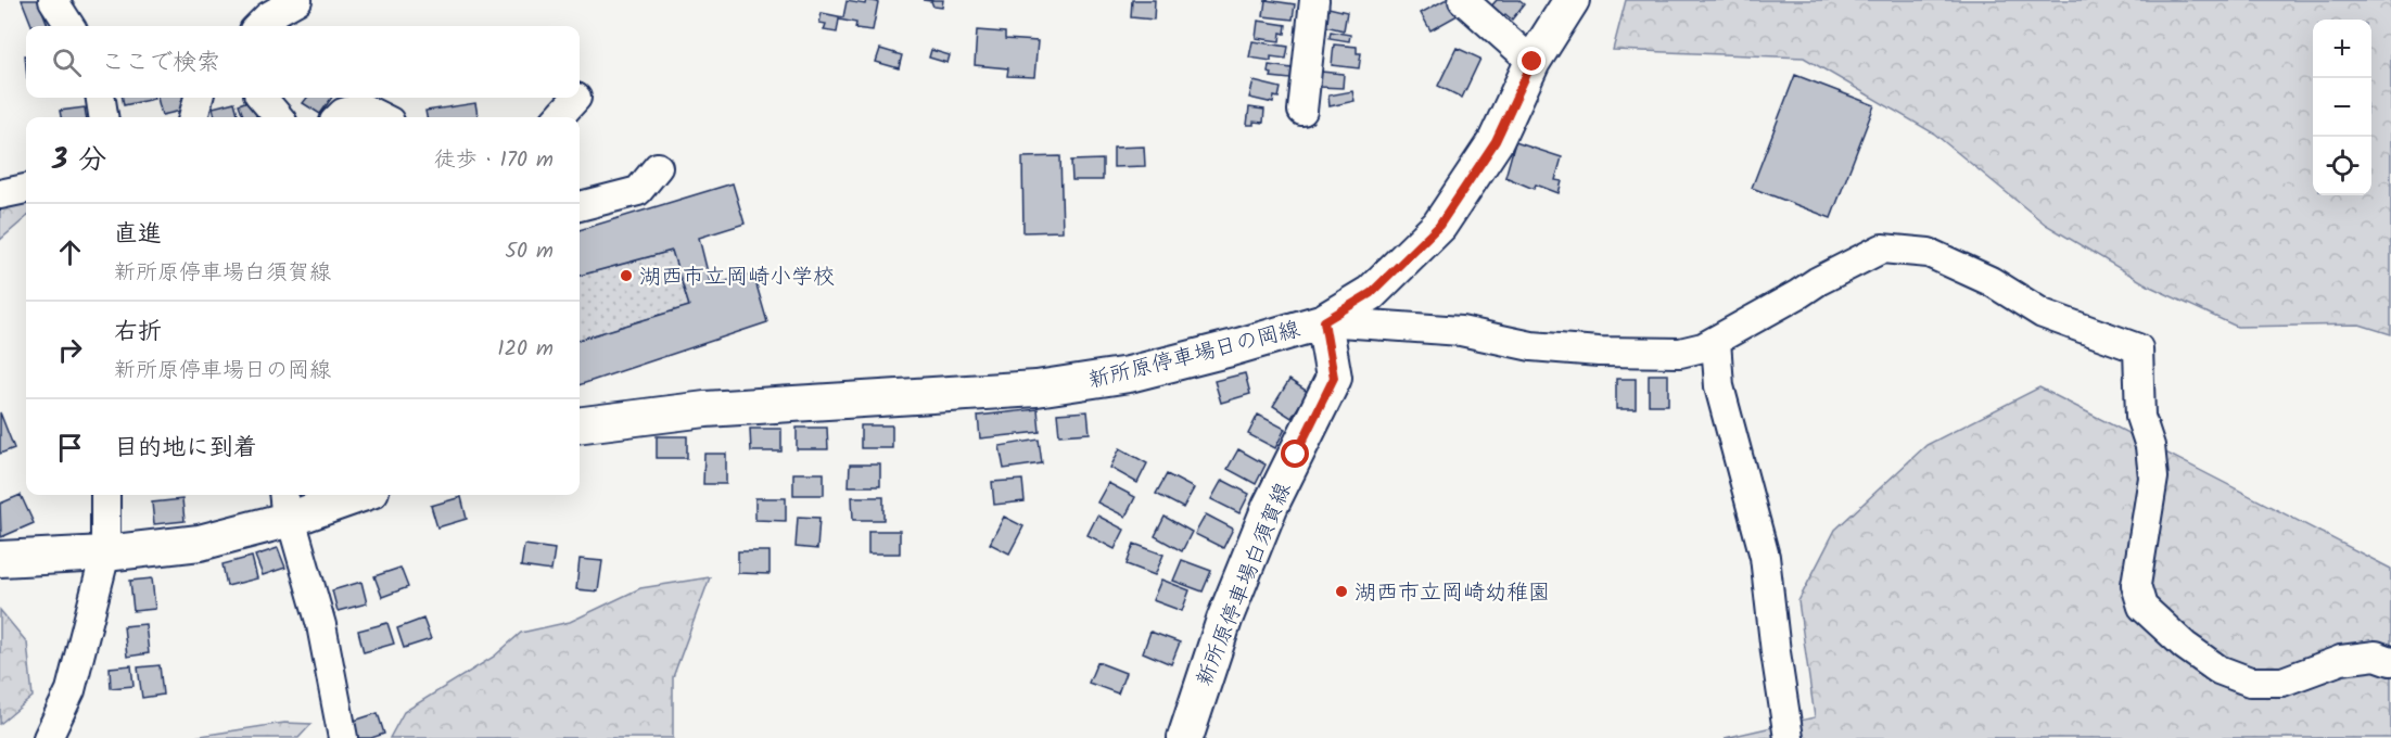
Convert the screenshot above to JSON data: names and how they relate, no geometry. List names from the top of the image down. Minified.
{"streets":{"main road":["新所原停車場日の岡線","新所原停車場白須賀線"]},"crossings":[["新所原停車場日の岡線","新所原停車場白須賀線"]],"places":["湖西市立岡崎小学校","湖西市立岡崎幼稚園"],"page":{"map_buttons":["+","−"],"search":"ここで検索","heading":["3 分","徒歩 · 170 m"],"list":[["直進","新所原停車場白須賀線","50 m"],["右折","新所原停車場日の岡線","120 m"],"目的地に到着"]}}
